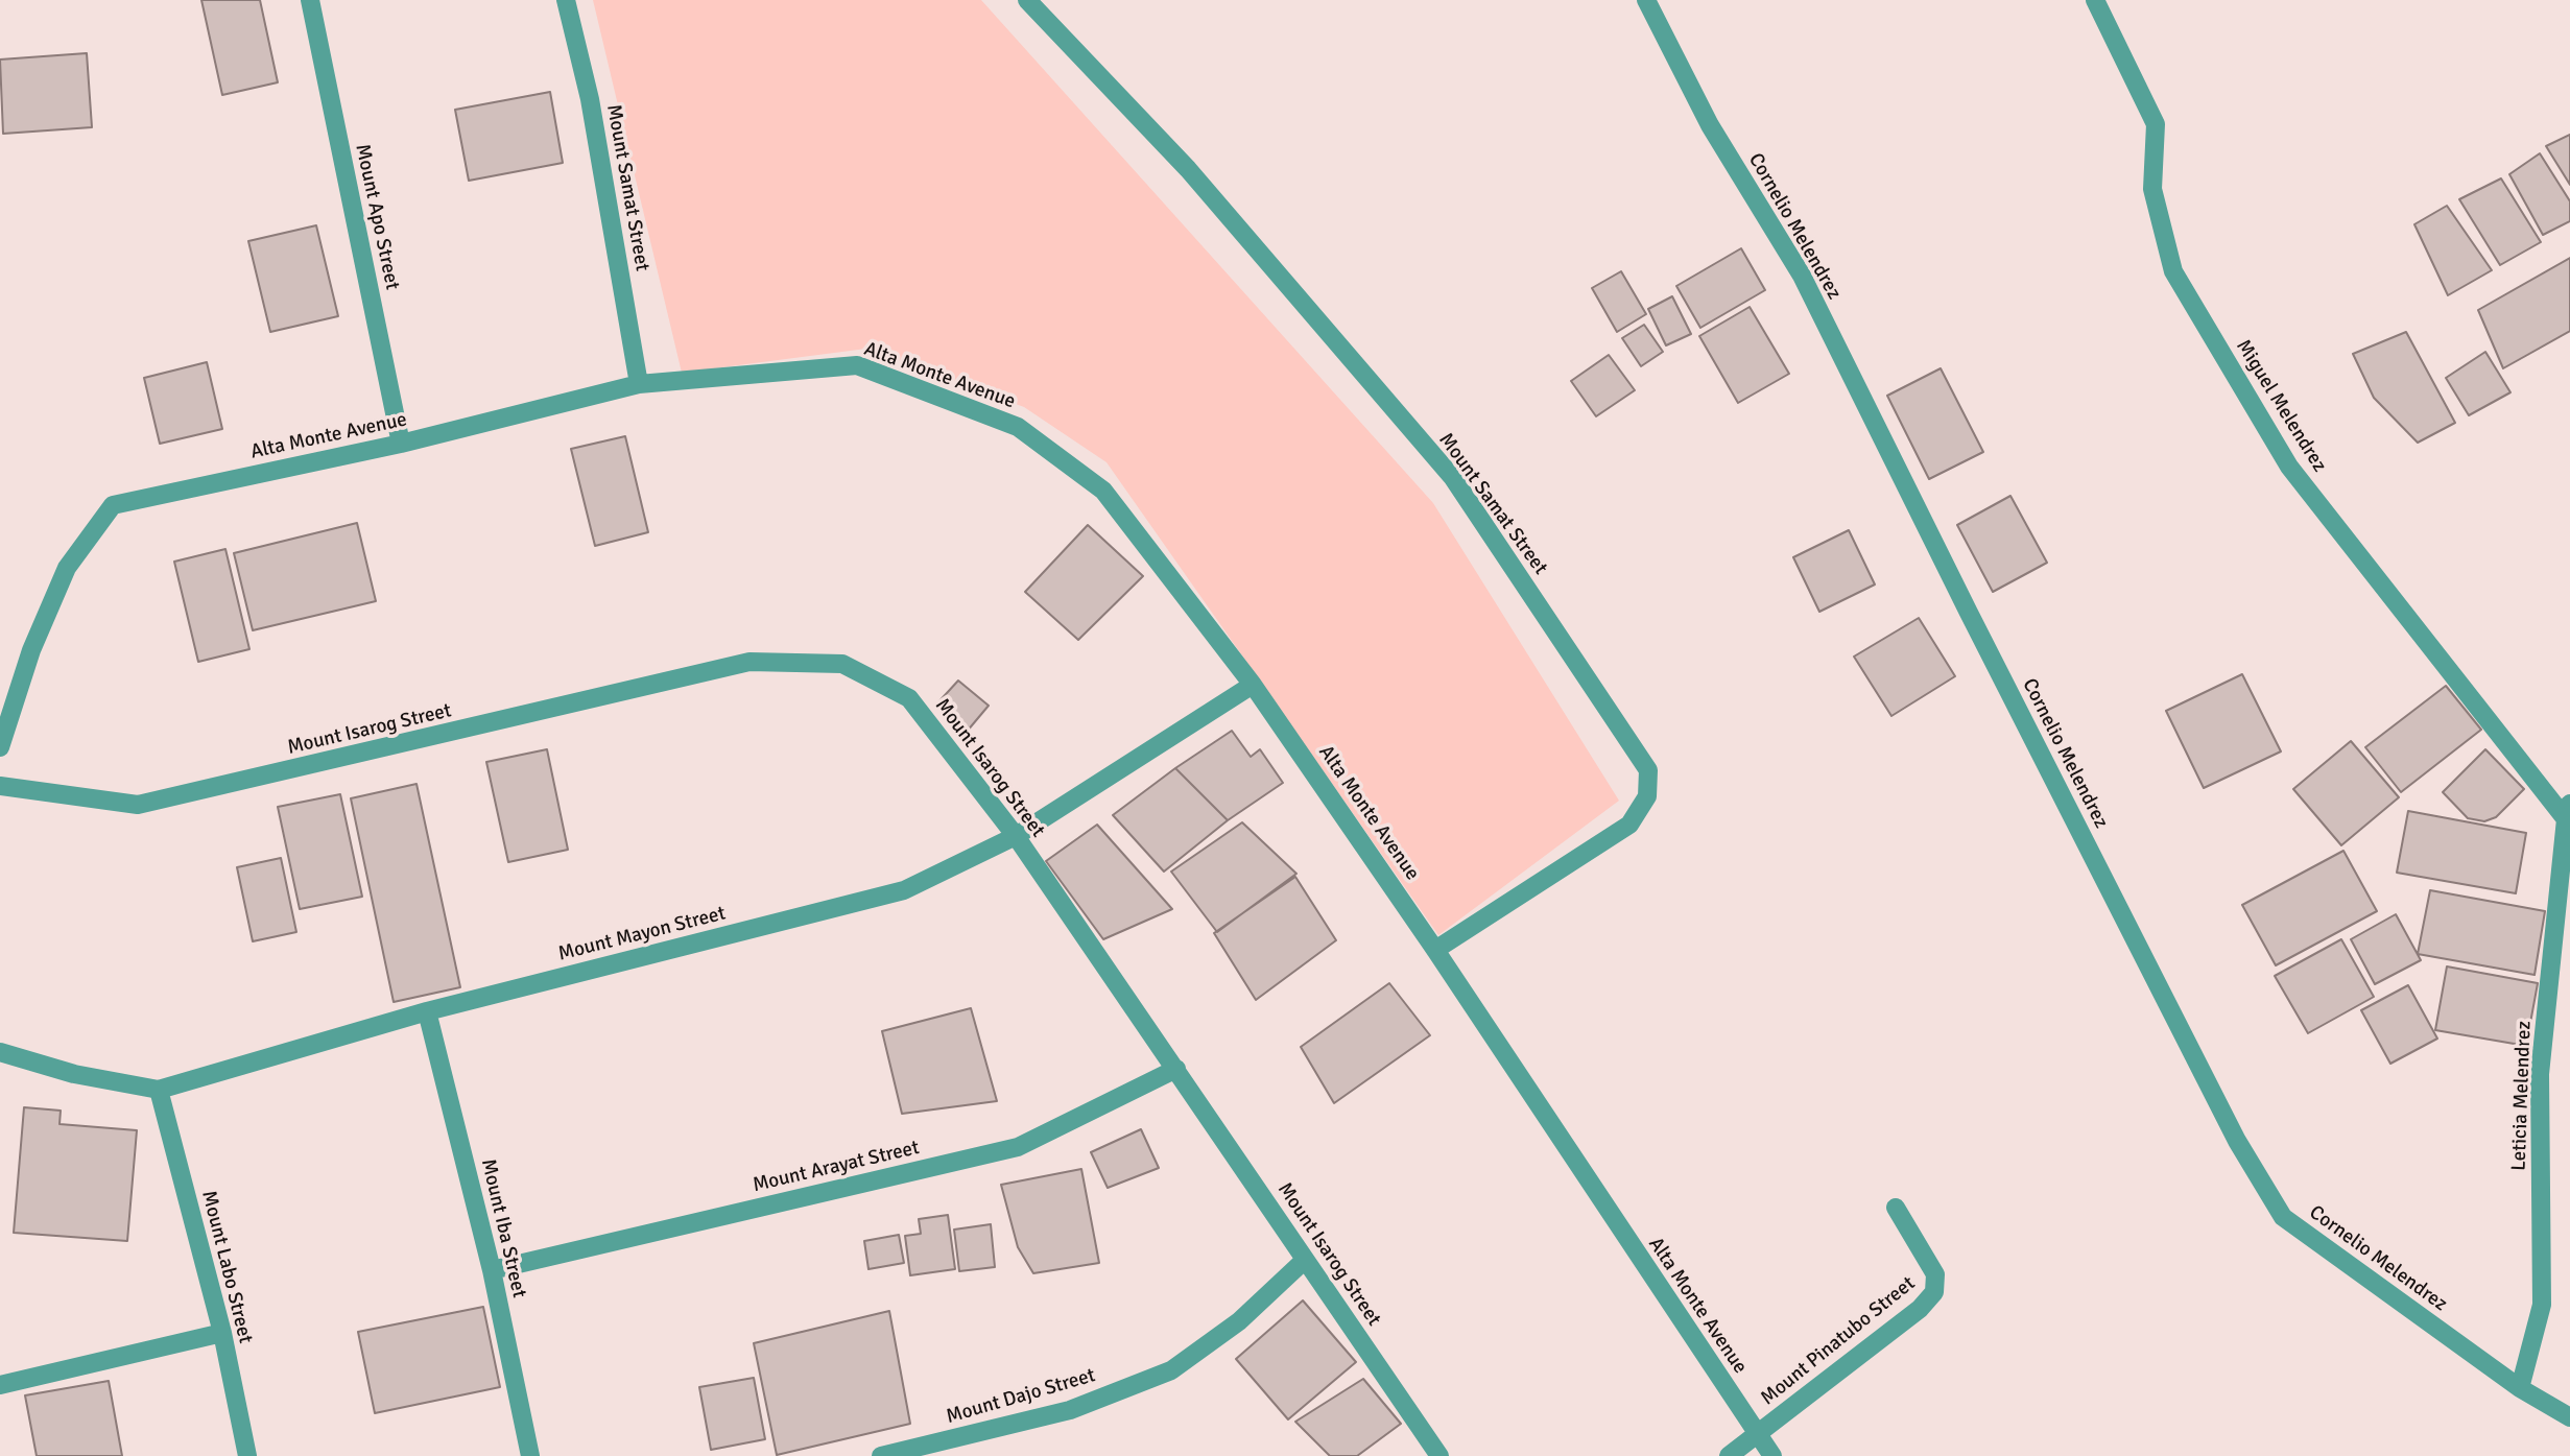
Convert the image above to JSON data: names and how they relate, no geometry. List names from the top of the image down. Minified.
{"streets":{"street":["Mount Samat Street","Mount Apo Street","Cornelio Melendrez","Alta Monte Avenue","Miguel Melendrez","Mount Isarog Street","Mount Mayon Street","Leticia Melendrez","Mount Arayat Street","Mount Iba Street","Mount Labo Street","Mount Pinatubo Street","Mount Dajo Street"]},"crossings":[["Mount Samat Street","Alta Monte Avenue"],["Mount Apo Street","Alta Monte Avenue"],["Cornelio Melendrez","Leticia Melendrez"],["Alta Monte Avenue","Mount Mayon Street"],["Alta Monte Avenue","Mount Pinatubo Street"],["Miguel Melendrez","Leticia Melendrez"],["Mount Isarog Street","Mount Mayon Street"],["Mount Isarog Street","Mount Arayat Street"],["Mount Isarog Street","Mount Dajo Street"],["Mount Mayon Street","Mount Iba Street"],["Mount Mayon Street","Mount Labo Street"],["Mount Arayat Street","Mount Iba Street"]]}
